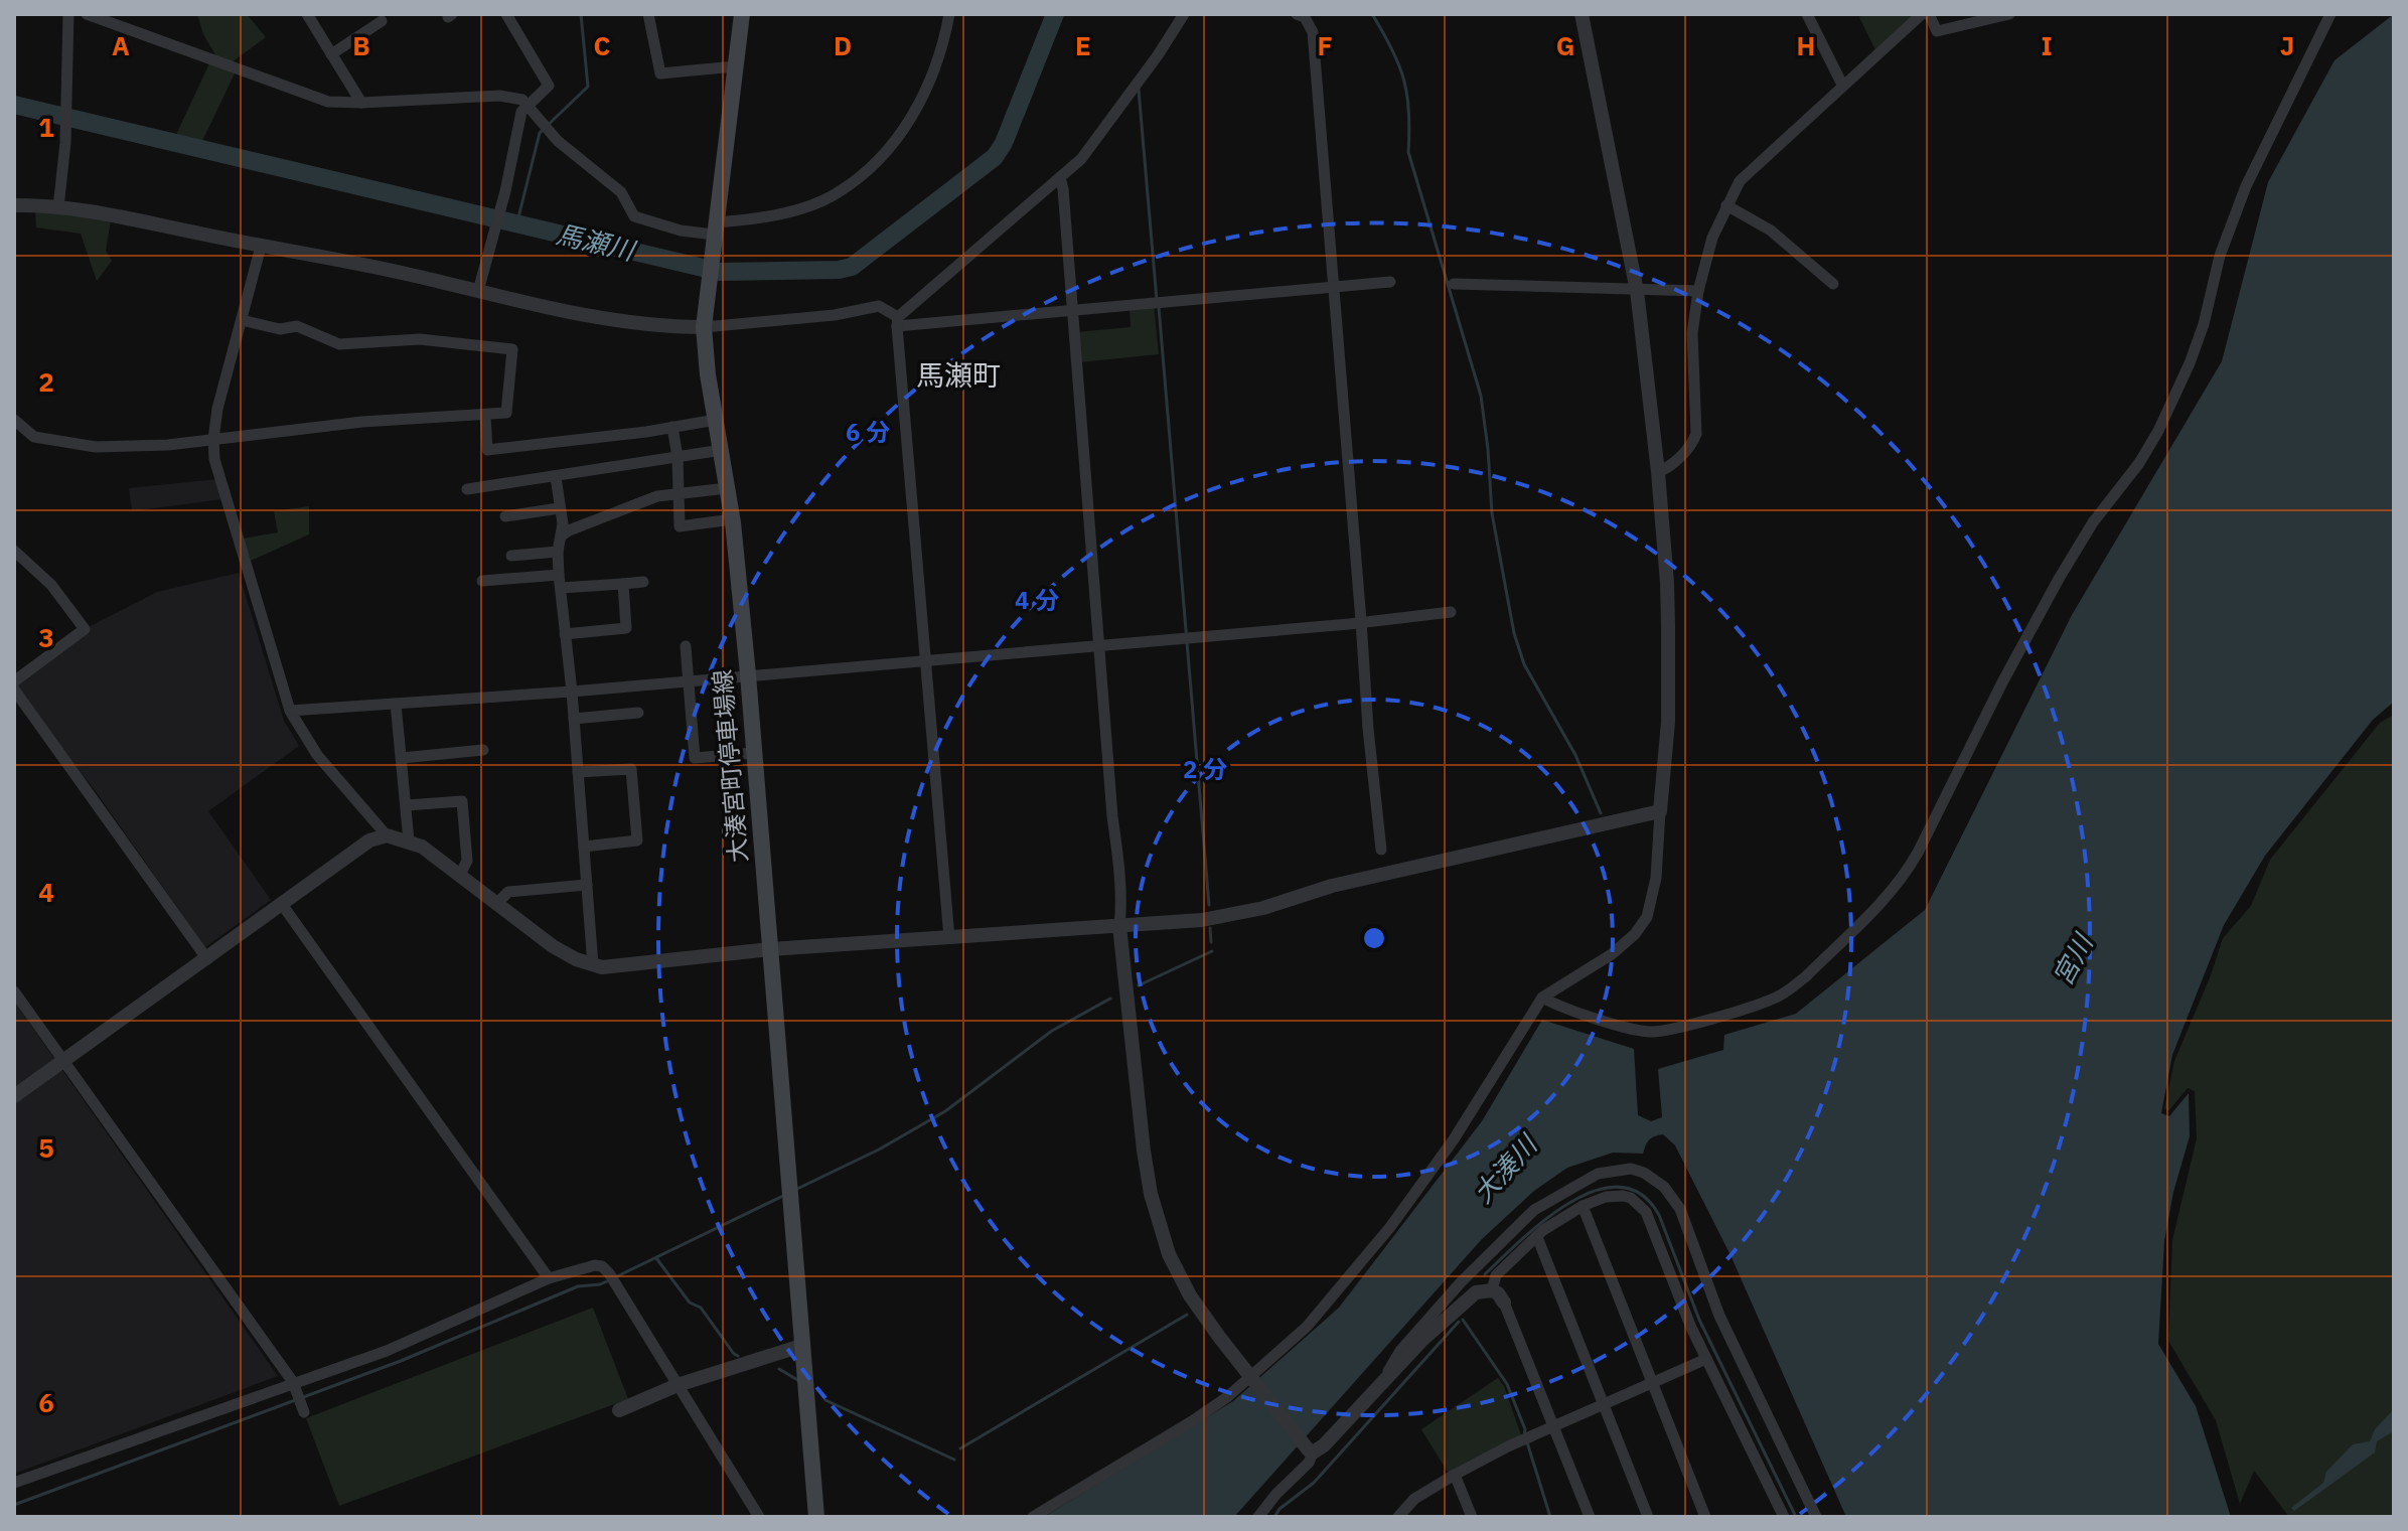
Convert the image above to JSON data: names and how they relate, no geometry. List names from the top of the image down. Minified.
{"streets":{"main road":["大湊宮町停車場線"]},"districts":["馬瀬町"],"water":["馬瀬川","宮川","大湊川"],"grid":{"columns":["A","B","C","D","E","F","G","H","I","J"],"rows":["1","2","3","4","5","6"]},"rings":["6 分","4 分","2 分"]}
